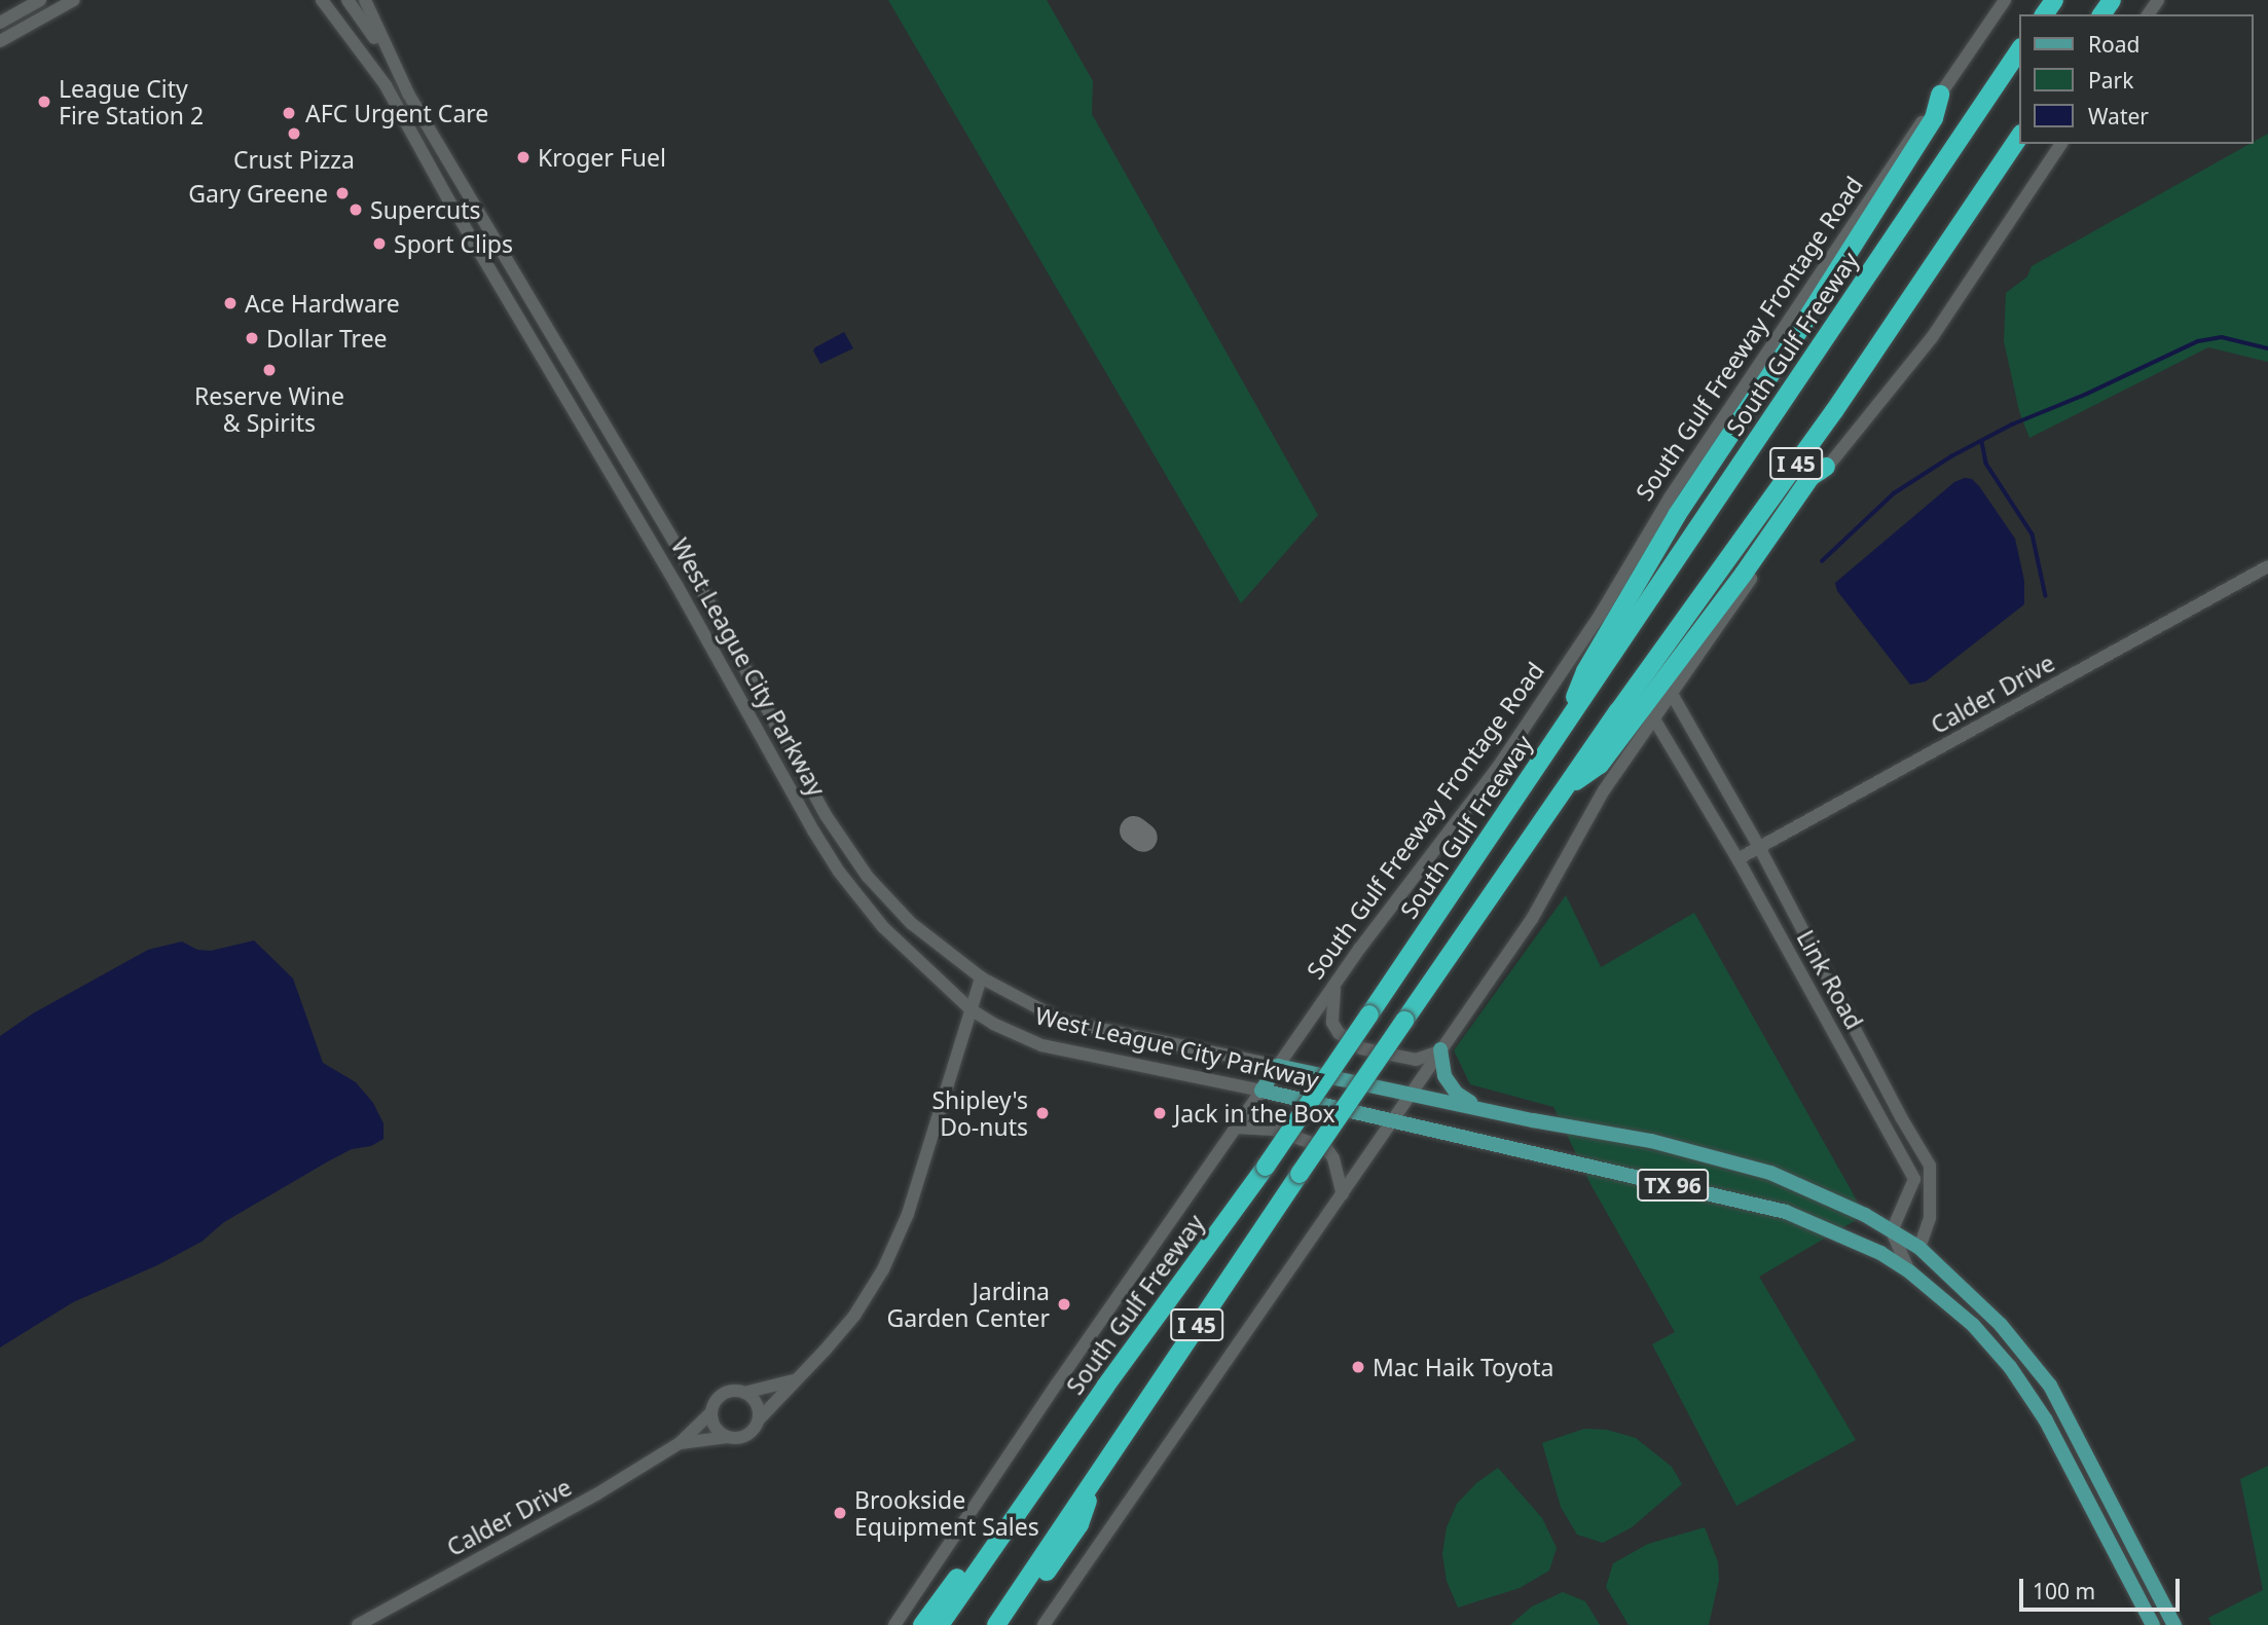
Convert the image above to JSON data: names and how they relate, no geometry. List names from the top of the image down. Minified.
{"streets":{"highway":["South Gulf Freeway","I 45"],"main road":["South Gulf Freeway Frontage Road","West League City Parkway","Calder Drive","Link Road","TX 96"]},"crossings":[["South Gulf Freeway Frontage Road","West League City Parkway"],["West League City Parkway","Link Road"],["Calder Drive","Link Road"]],"places":["League City Fire Station 2","AFC Urgent Care","Crust Pizza","Kroger Fuel","Gary Greene","Supercuts","Sport Clips","Ace Hardware","Dollar Tree","Reserve Wine & Spirits","Shipley's Do-nuts","Jack in the Box","Jardina Garden Center","Mac Haik Toyota","Brookside Equipment Sales"],"legend":["Road","Park","Water"],"scale_bar":"100 m"}
